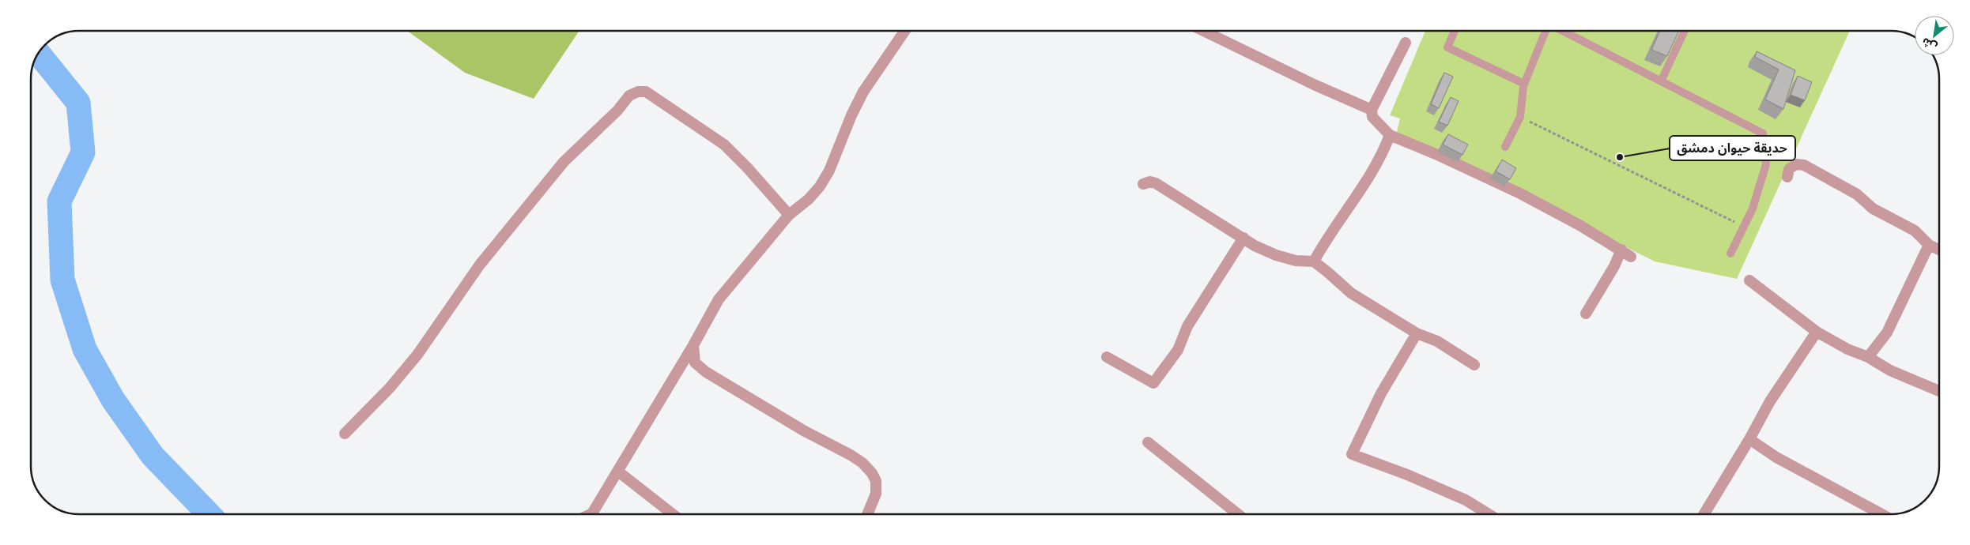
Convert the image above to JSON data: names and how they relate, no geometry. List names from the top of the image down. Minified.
{"places":["حديقة حيوان دمشق"],"north":"bottom left"}
